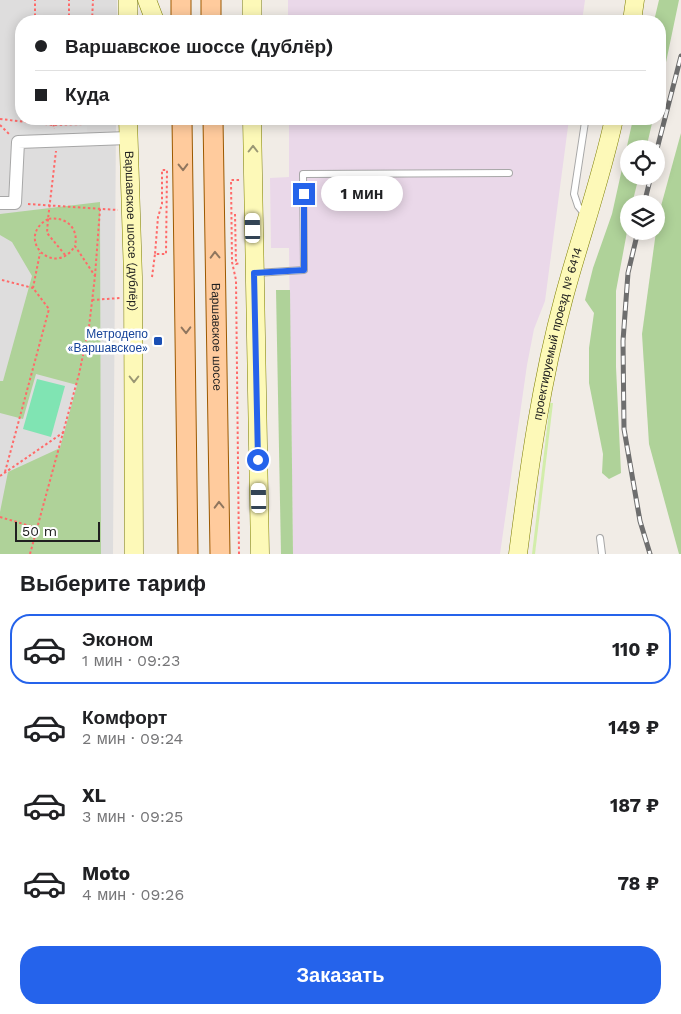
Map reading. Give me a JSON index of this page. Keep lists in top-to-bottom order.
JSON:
{
  "streets": {
    "main road": ["Варшавское шоссе (дублёр)", "проектируемый проезд № 6414", "Варшавское шоссе"]
  },
  "places": {
    "transit": ["Метродепо «Варшавское»"]
  },
  "scale_bar": "50 m",
  "page": {
    "banner": ["Варшавское шоссе (дублёр)", "Куда"],
    "bubble": "1 мин",
    "scale": "50 m",
    "heading": "Выберите тариф",
    "list": [
      {
        "name": "Эконом",
        "note": "1 мин · 09:23",
        "value": "110 ₽"
      },
      {
        "name": "Комфорт",
        "note": "2 мин · 09:24",
        "value": "149 ₽"
      },
      {
        "name": "XL",
        "note": "3 мин · 09:25",
        "value": "187 ₽"
      },
      {
        "name": "Moto",
        "note": "4 мин · 09:26",
        "value": "78 ₽"
      }
    ],
    "buttons": "Заказать"
  }
}
